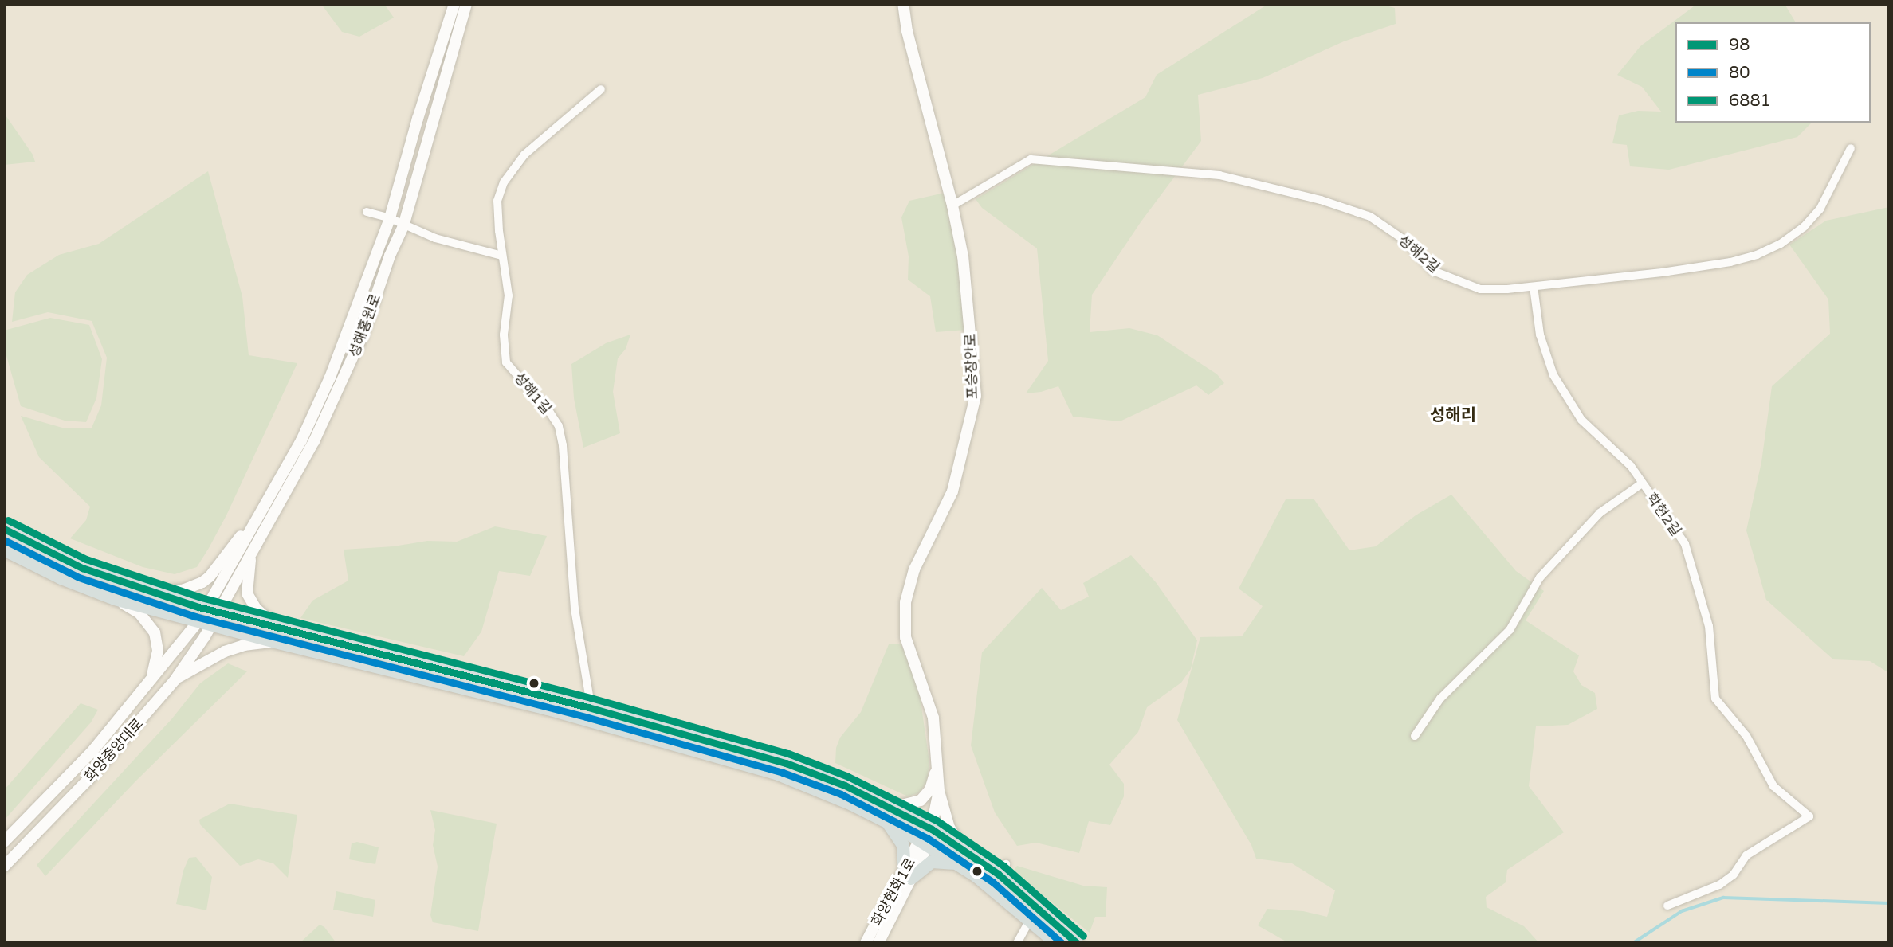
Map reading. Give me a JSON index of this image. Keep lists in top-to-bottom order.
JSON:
{
  "streets": {
    "main road": [
      "성해홍원로",
      "포승장안로",
      "화양중앙대로",
      "화양현화1로"
    ],
    "street": ["성해2길", "성해1길", "학현2길"]
  },
  "crossings": [
    ["성해2길", "포승장안로"],
    ["성해홍원로", "화양중앙대로"]
  ],
  "districts": ["성해리"],
  "lines": ["transit line 6881", "transit line 98", "transit line 80"],
  "legend": ["98", "80", "6881"]
}
